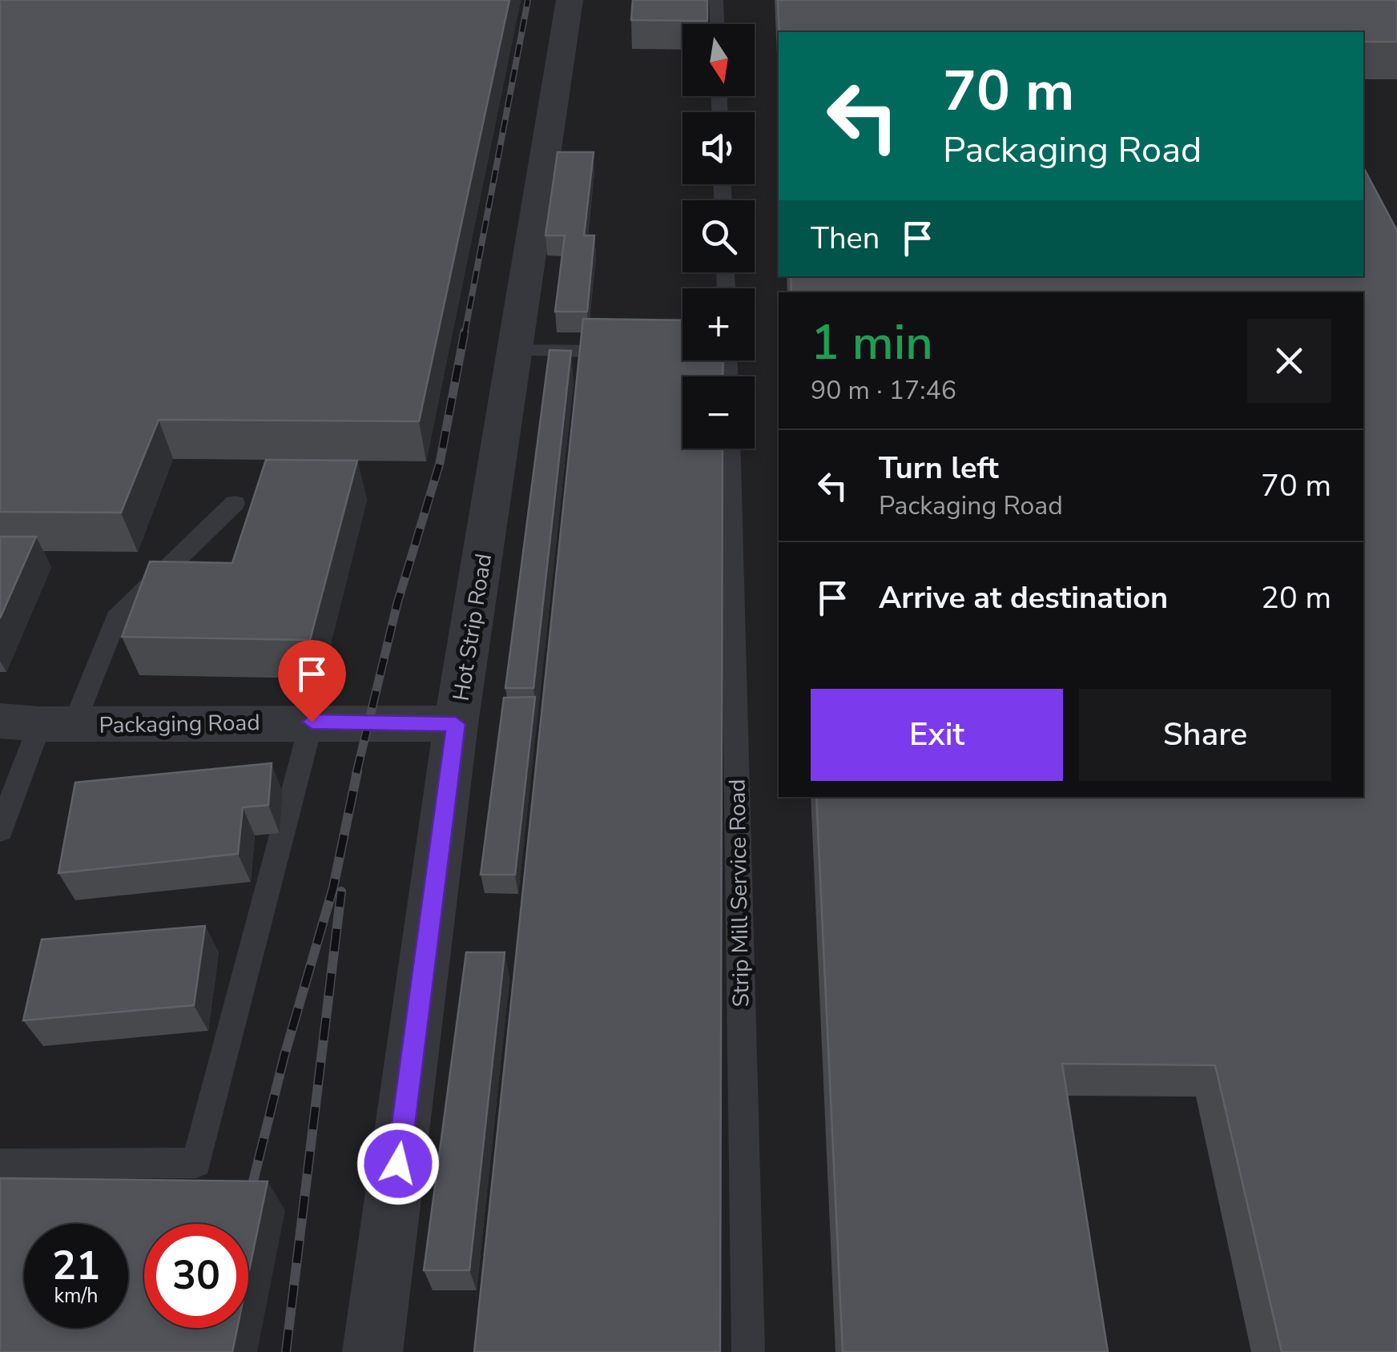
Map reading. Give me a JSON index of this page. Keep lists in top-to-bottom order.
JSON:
{
  "streets": {
    "street": ["Hot Strip Road", "Packaging Road"],
    "lane": ["Strip Mill Service Road"]
  },
  "crossings": [
    ["Hot Strip Road", "Packaging Road"]
  ],
  "north": "bottom",
  "page": {
    "map_buttons": ["+", "−"],
    "turn": ["70 m", "Packaging Road"],
    "then": "Then",
    "heading": ["1 min", "90 m · 17:46"],
    "list": [
      {
        "name": "Turn left",
        "note": "Packaging Road",
        "value": "70 m"
      },
      {
        "name": "Arrive at destination",
        "value": "20 m"
      }
    ],
    "buttons": ["Exit", "Share"],
    "speed": "21 km/h",
    "limit": "30"
  }
}
